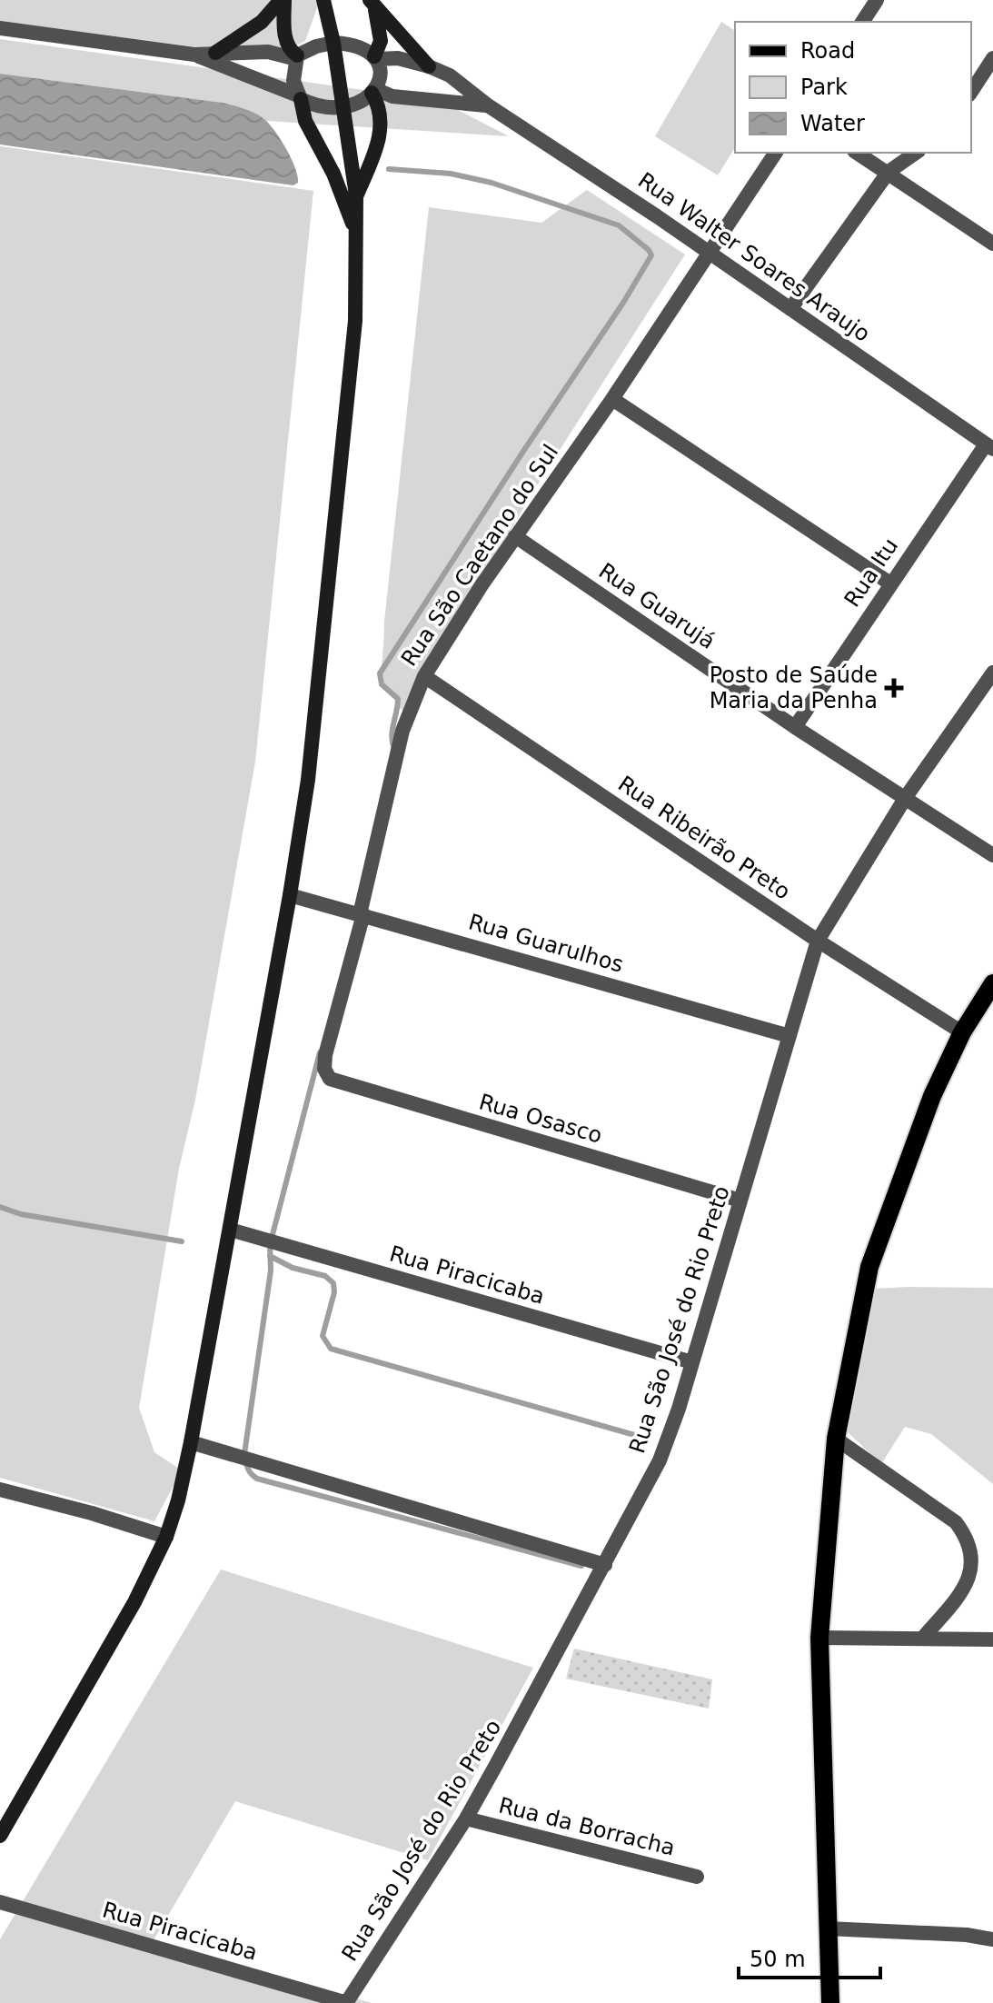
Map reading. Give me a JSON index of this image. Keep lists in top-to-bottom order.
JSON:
{
  "streets": {
    "street": [
      "Rua Walter Soares Araujo",
      "Rua São Caetano do Sul",
      "Rua Itu",
      "Rua Guarujá",
      "Rua Ribeirão Preto",
      "Rua Guarulhos",
      "Rua Osasco",
      "Rua Piracicaba",
      "Rua São José do Rio Preto",
      "Rua da Borracha"
    ]
  },
  "crossings": [
    ["Rua Walter Soares Araujo", "Rua São Caetano do Sul"],
    ["Rua Walter Soares Araujo", "Rua Itu"],
    ["Rua São Caetano do Sul", "Rua Guarujá"],
    ["Rua São Caetano do Sul", "Rua Ribeirão Preto"],
    ["Rua São Caetano do Sul", "Rua Guarulhos"],
    ["Rua São Caetano do Sul", "Rua Osasco"],
    ["Rua Itu", "Rua Guarujá"],
    ["Rua Guarujá", "Rua São José do Rio Preto"],
    ["Rua Ribeirão Preto", "Rua São José do Rio Preto"],
    ["Rua Guarulhos", "Rua São José do Rio Preto"],
    ["Rua Osasco", "Rua São José do Rio Preto"],
    ["Rua Piracicaba", "Rua São José do Rio Preto"],
    ["Rua São José do Rio Preto", "Rua da Borracha"]
  ],
  "places": {
    "health": ["Posto de Saúde Maria da Penha"]
  },
  "legend": ["Road", "Park", "Water"],
  "scale_bar": "50 m"
}
